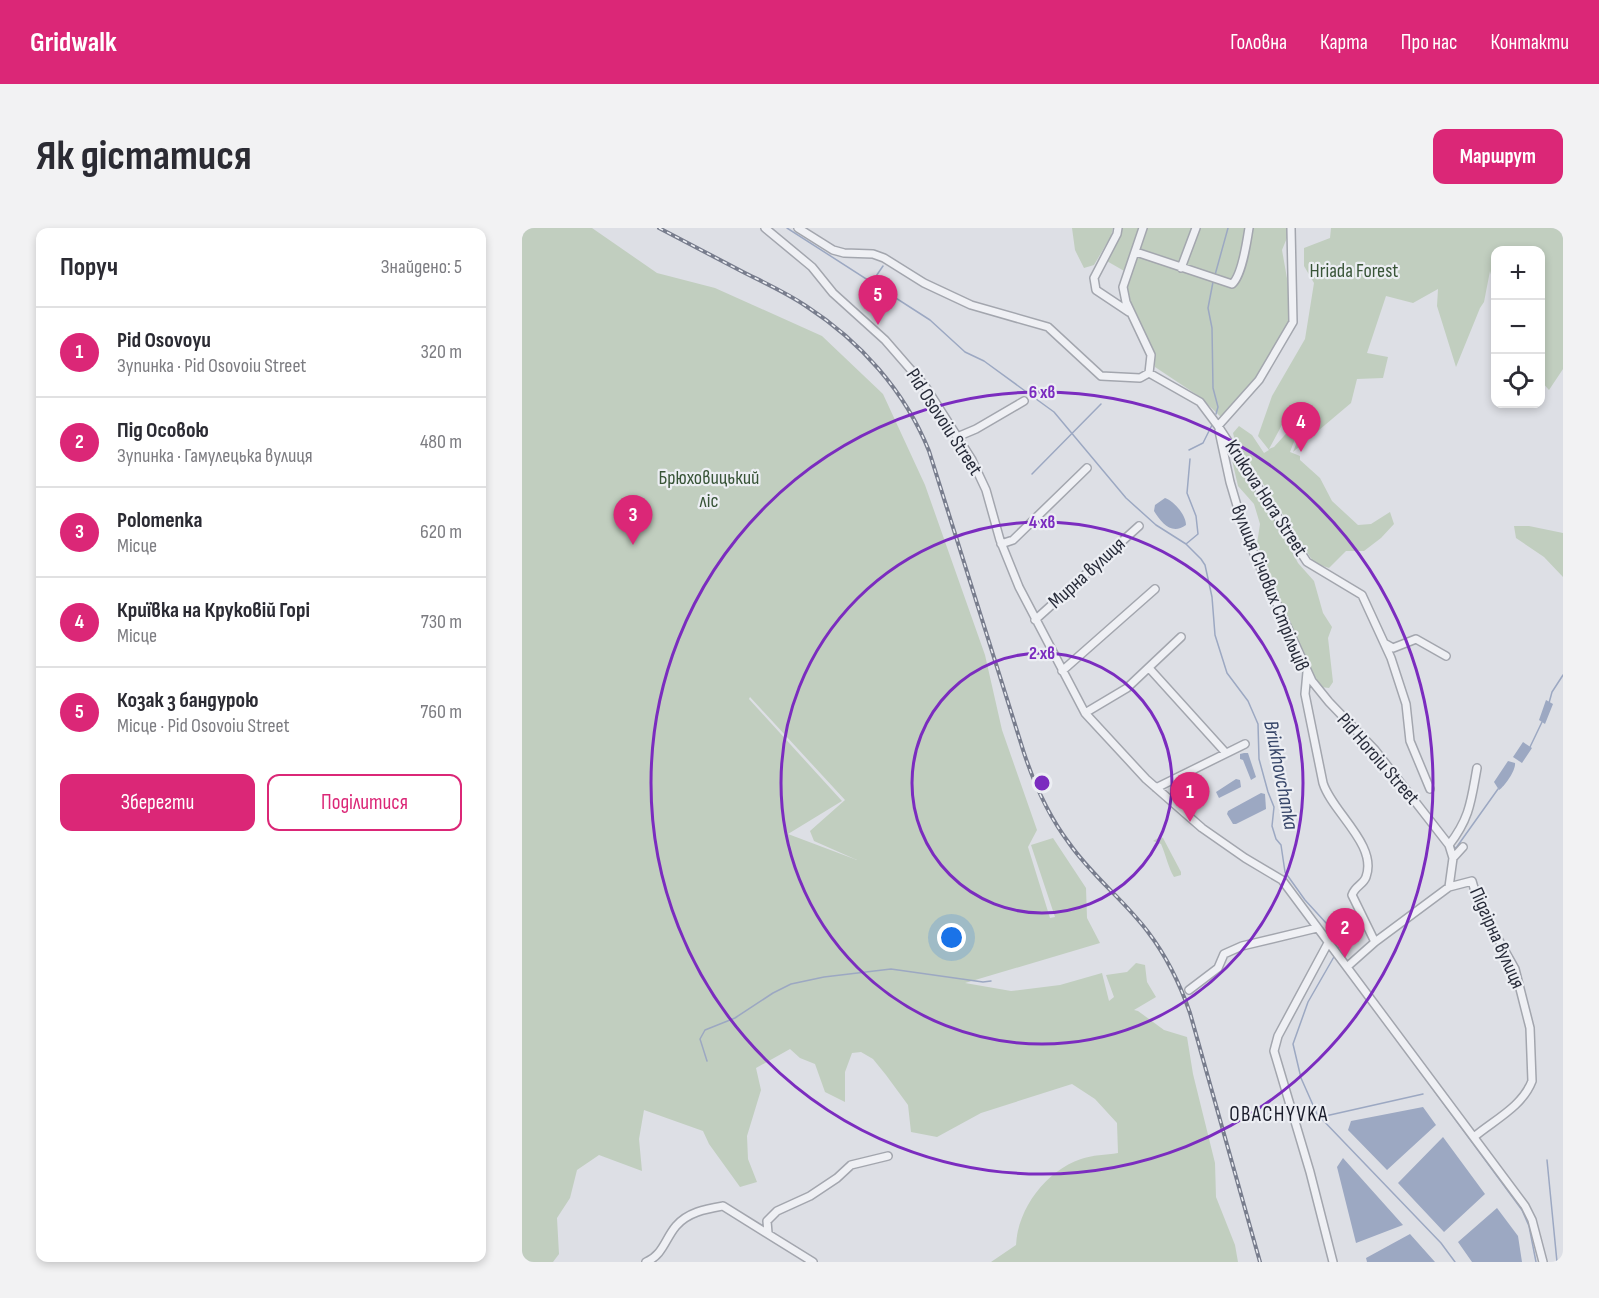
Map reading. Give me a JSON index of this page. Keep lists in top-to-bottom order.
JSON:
{
  "streets": {
    "street": [
      "Pid Osovoiu Street",
      "Krukova Hora Street",
      "Мирна вулиця",
      "вулиця Січових Стрільців",
      "Pid Horoiu Street",
      "Підгірна вулиця"
    ]
  },
  "crossings": [
    ["Pid Osovoiu Street", "Мирна вулиця"],
    ["Krukova Hora Street", "вулиця Січових Стрільців"],
    ["вулиця Січових Стрільців", "Pid Horoiu Street"]
  ],
  "districts": ["OBACHYVKA"],
  "water": ["Briukhovchanka"],
  "parks": ["Hriada Forest", "Брюховицький ліс"],
  "page": {
    "header": "Gridwalk",
    "nav": [
      "Головна",
      "Карта",
      "Про нас",
      "Контакти"
    ],
    "buttons": [
      "Маршрут",
      ["Зберегти", "Поділитися"]
    ],
    "title": "Як дістатися",
    "heading": ["Поруч", "Знайдено: 5"],
    "map_buttons": ["+", "−"],
    "pins": [
      "5",
      "4",
      "3",
      "1",
      "2"
    ],
    "list": [
      {
        "mark": "1",
        "name": "Pid Osovoyu",
        "note": "Зупинка · Pid Osovoiu Street",
        "value": "320 m"
      },
      {
        "mark": "2",
        "name": "Під Осовою",
        "note": "Зупинка · Гамулецька вулиця",
        "value": "480 m"
      },
      {
        "mark": "3",
        "name": "Polomenka",
        "note": "Місце",
        "value": "620 m"
      },
      {
        "mark": "4",
        "name": "Криївка на Круковій Горі",
        "note": "Місце",
        "value": "730 m"
      },
      {
        "mark": "5",
        "name": "Козак з бандурою",
        "note": "Місце · Pid Osovoiu Street",
        "value": "760 m"
      }
    ]
  },
  "rings": ["6 хв", "4 хв", "2 хв"]
}
